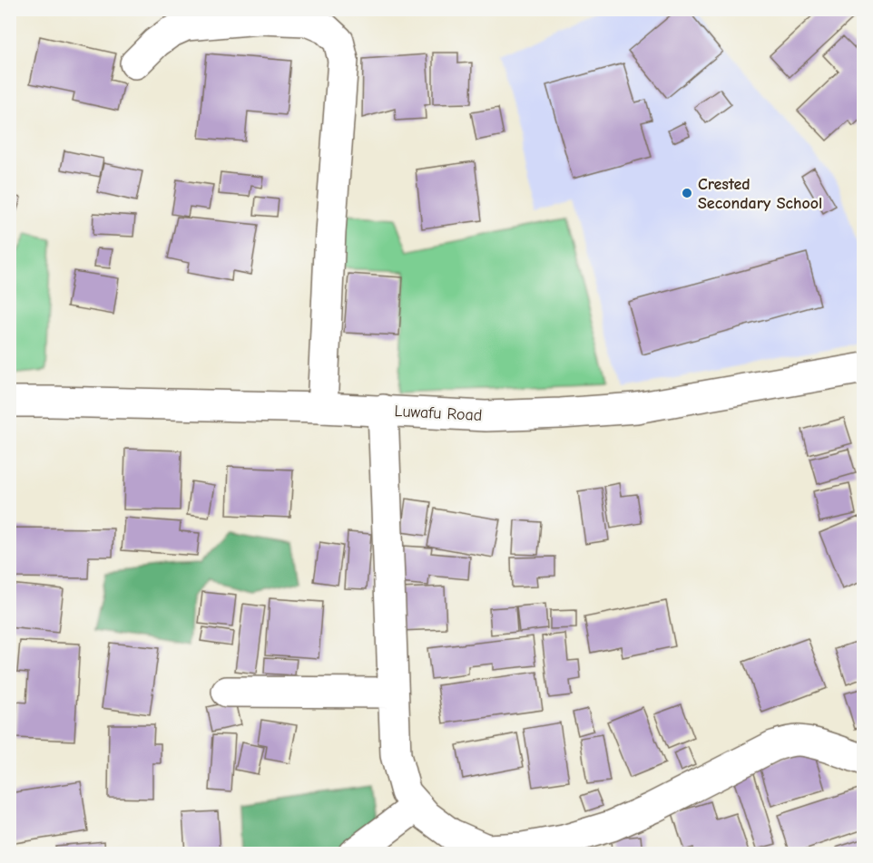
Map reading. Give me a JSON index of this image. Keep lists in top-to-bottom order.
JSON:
{
  "streets": {
    "street": ["Luwafu Road"]
  },
  "places": ["Crested Secondary School"]
}
